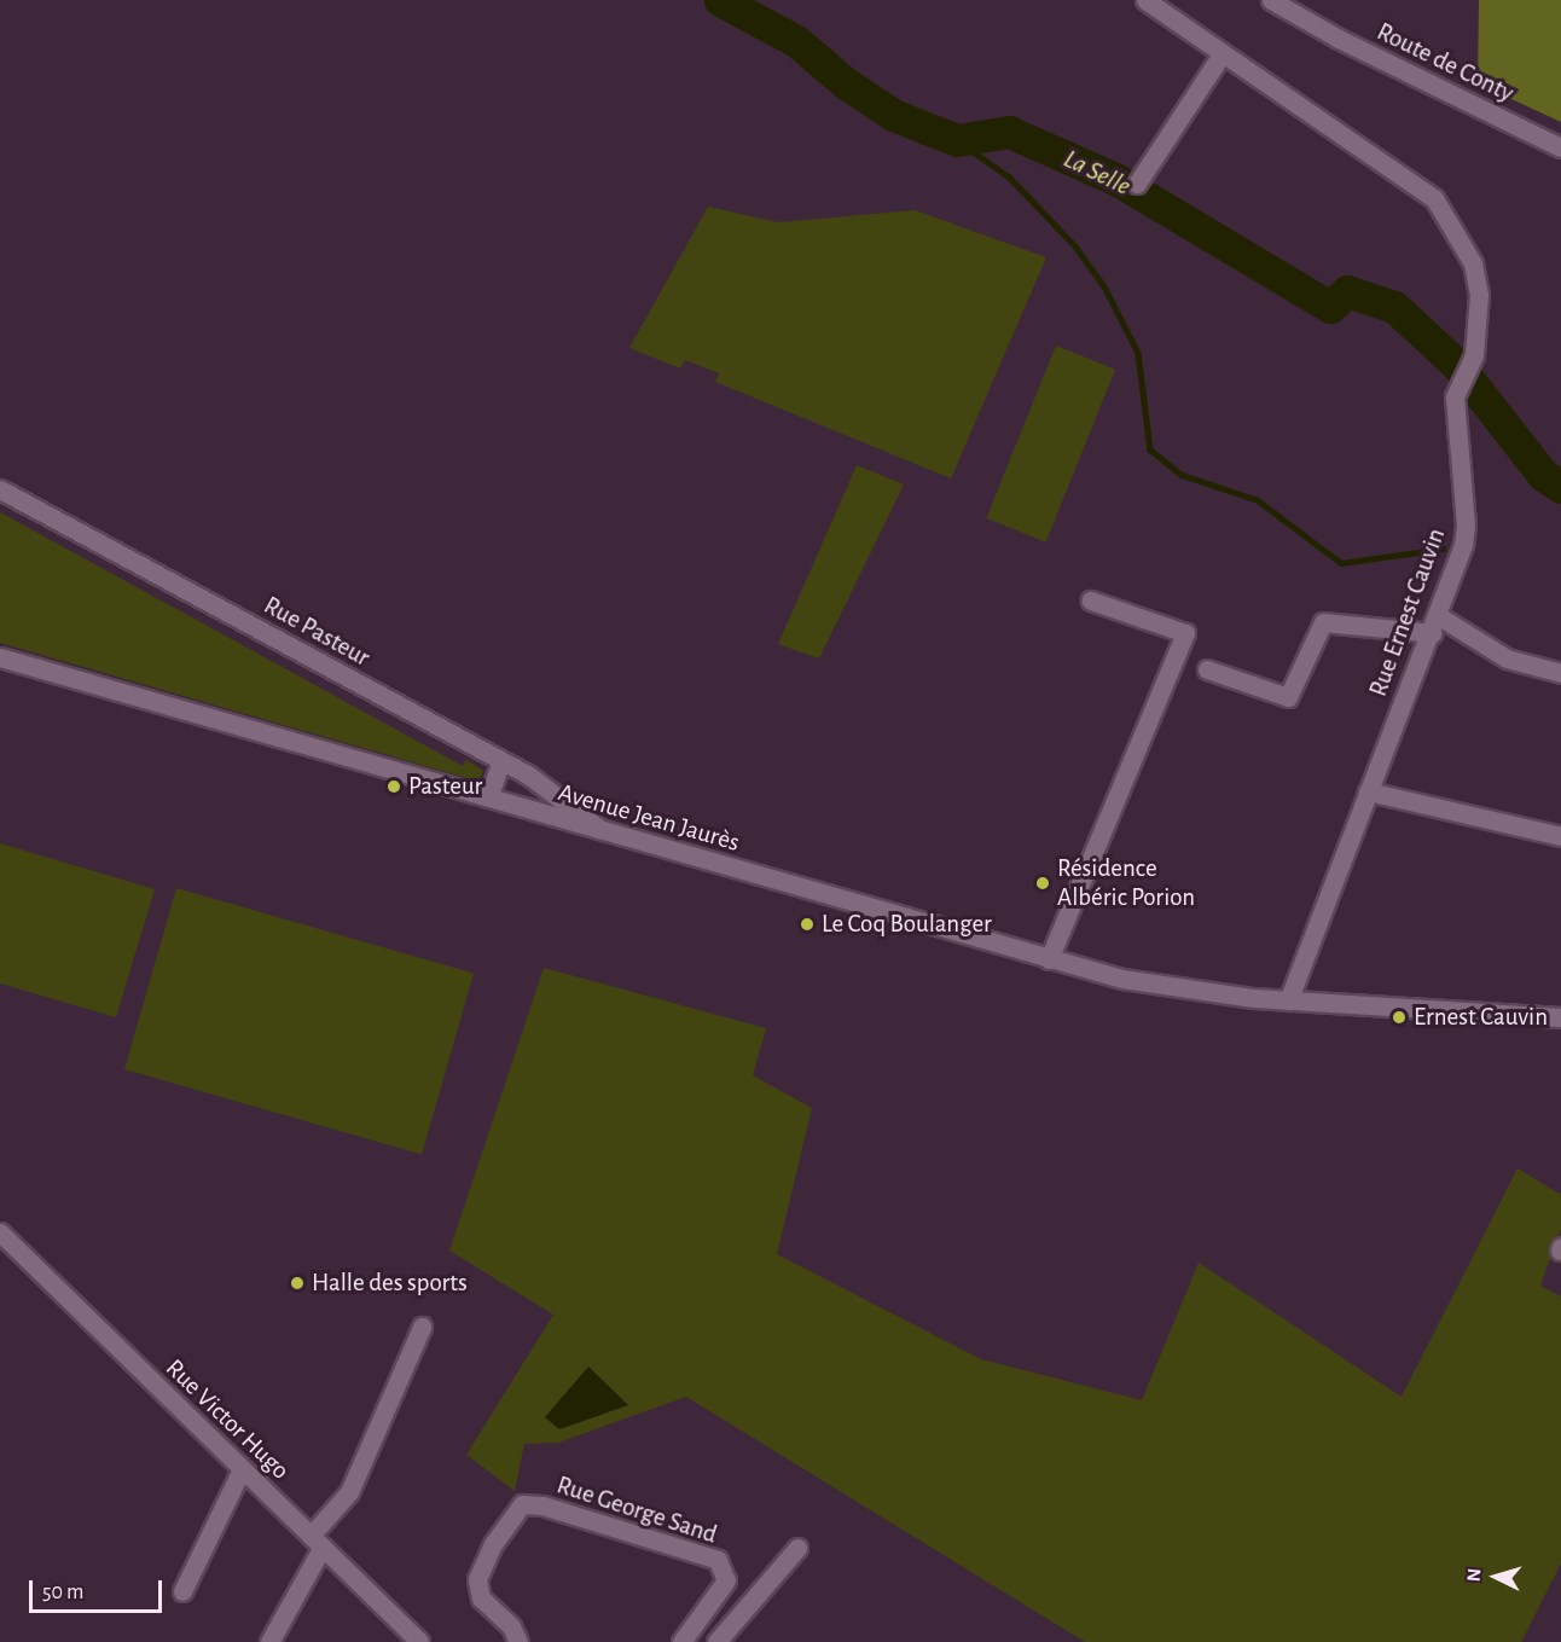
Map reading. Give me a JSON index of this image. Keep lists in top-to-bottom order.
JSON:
{
  "streets": {
    "street": [
      "Route de Conty",
      "Rue Ernest Cauvin",
      "Rue Pasteur",
      "Avenue Jean Jaurès",
      "Rue Victor Hugo",
      "Rue George Sand"
    ]
  },
  "crossings": [
    ["Rue Ernest Cauvin", "Avenue Jean Jaurès"],
    ["Rue Pasteur", "Avenue Jean Jaurès"]
  ],
  "water": ["La Selle"],
  "places": [
    "Pasteur",
    "Résidence Albéric Porion",
    "Le Coq Boulanger",
    "Ernest Cauvin",
    "Halle des sports"
  ],
  "scale_bar": "50 m",
  "north": "left"
}
